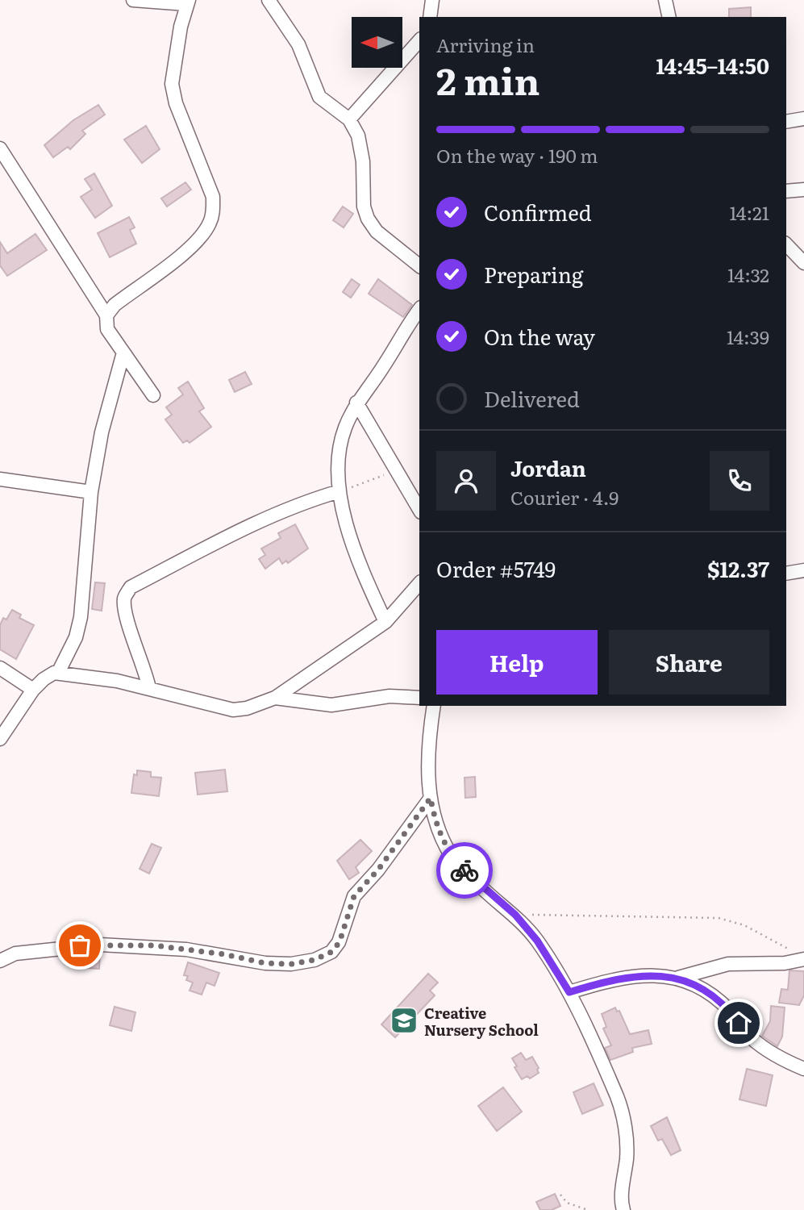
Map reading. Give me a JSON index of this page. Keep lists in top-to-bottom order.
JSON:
{
  "places": {
    "school or university": ["Creative Nursery School"]
  },
  "north": "left",
  "page": {
    "heading": ["2 min", "Arriving in", "14:45–14:50"],
    "panel": [
      "Jordan",
      "Courier · 4.9",
      "Order #5749",
      "$12.37"
    ],
    "bar": "On the way · 190 m",
    "list": [
      ["Confirmed", "14:21"],
      ["Preparing", "14:32"],
      ["On the way", "14:39"],
      "Delivered"
    ],
    "buttons": ["Help", "Share"]
  }
}
